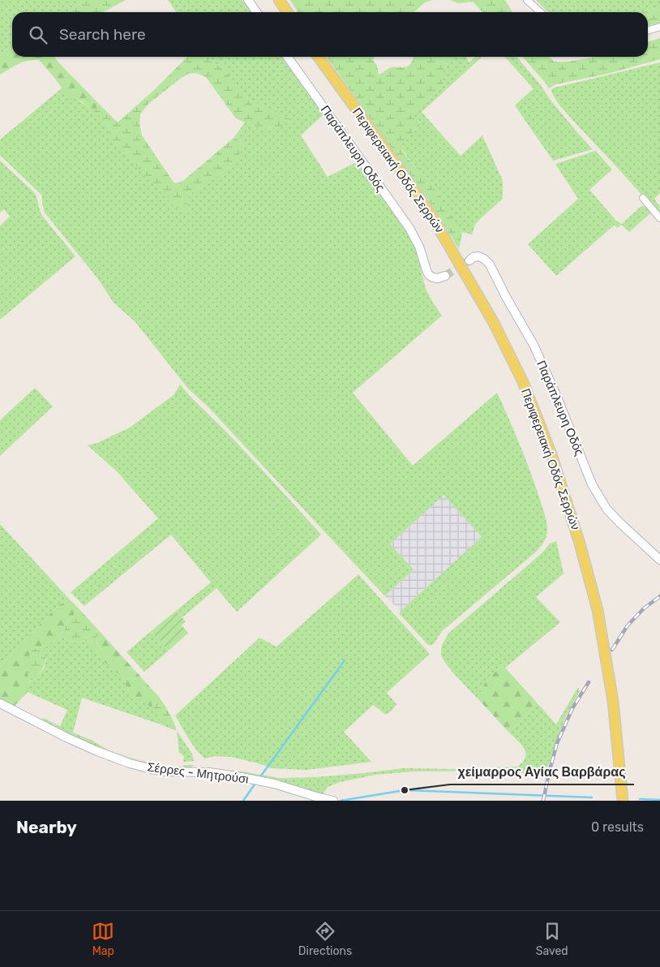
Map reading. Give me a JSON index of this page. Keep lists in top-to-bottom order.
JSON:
{
  "streets": {
    "main road": ["Περιφερειακή Οδός Σερρών"],
    "street": ["Παράπλευρη Οδός", "Σέρρες - Μητρούσι"]
  },
  "places": ["χείμαρρος Αγίας Βαρβάρας"],
  "page": {
    "search": "Search here",
    "heading": ["Nearby", "0 results"],
    "nav": ["Map", "Directions", "Saved"]
  }
}
